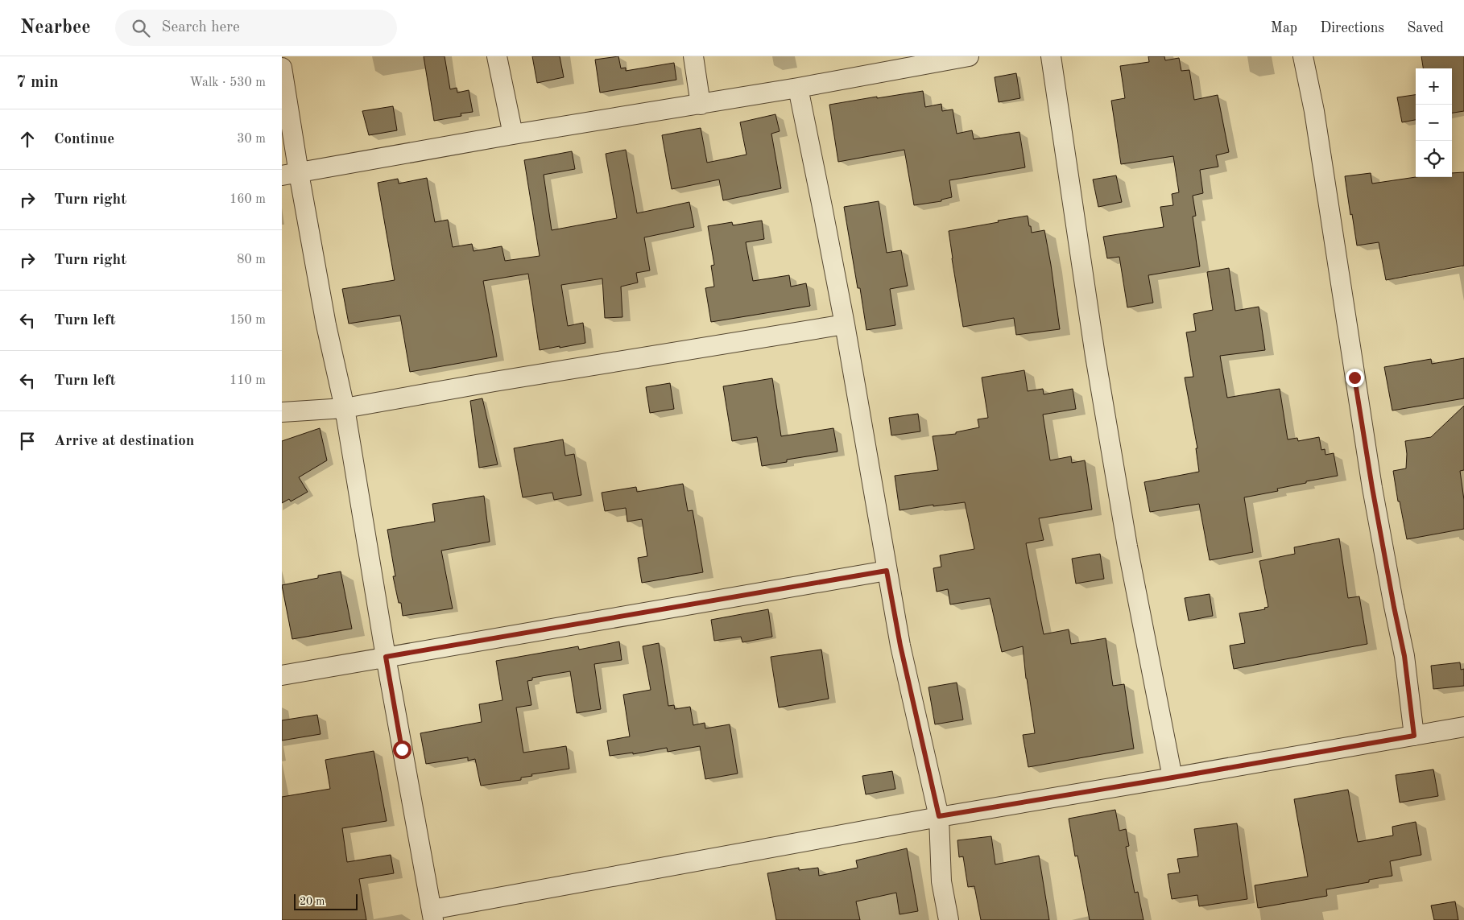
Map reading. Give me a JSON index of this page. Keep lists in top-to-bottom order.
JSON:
{
  "scale_bar": "20 m",
  "page": {
    "header": "Nearbee",
    "search": "Search here",
    "nav": ["Map", "Directions", "Saved"],
    "heading": ["7 min", "Walk · 530 m"],
    "map_buttons": ["+", "−"],
    "list": [
      ["Continue", "30 m"],
      ["Turn right", "160 m"],
      ["Turn right", "80 m"],
      ["Turn left", "150 m"],
      ["Turn left", "110 m"],
      "Arrive at destination"
    ],
    "scale": "20 m"
  }
}
